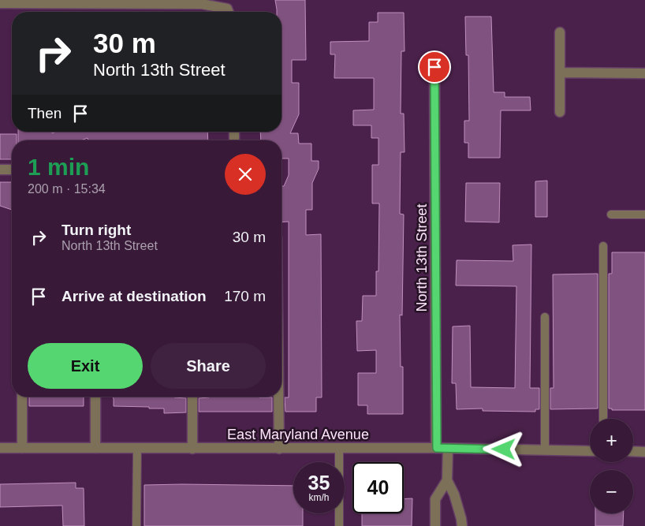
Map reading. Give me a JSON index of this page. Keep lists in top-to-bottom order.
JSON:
{
  "streets": {
    "street": ["North 13th Street", "East Maryland Avenue"]
  },
  "crossings": [
    ["North 13th Street", "East Maryland Avenue"]
  ],
  "page": {
    "turn": ["30 m", "North 13th Street"],
    "then": "Then",
    "heading": ["1 min", "200 m · 15:34"],
    "list": [
      {
        "name": "Turn right",
        "note": "North 13th Street",
        "value": "30 m"
      },
      {
        "name": "Arrive at destination",
        "value": "170 m"
      }
    ],
    "buttons": ["Exit", "Share"],
    "map_buttons": ["+", "−"],
    "speed": "35 km/h",
    "limit": "40"
  }
}
